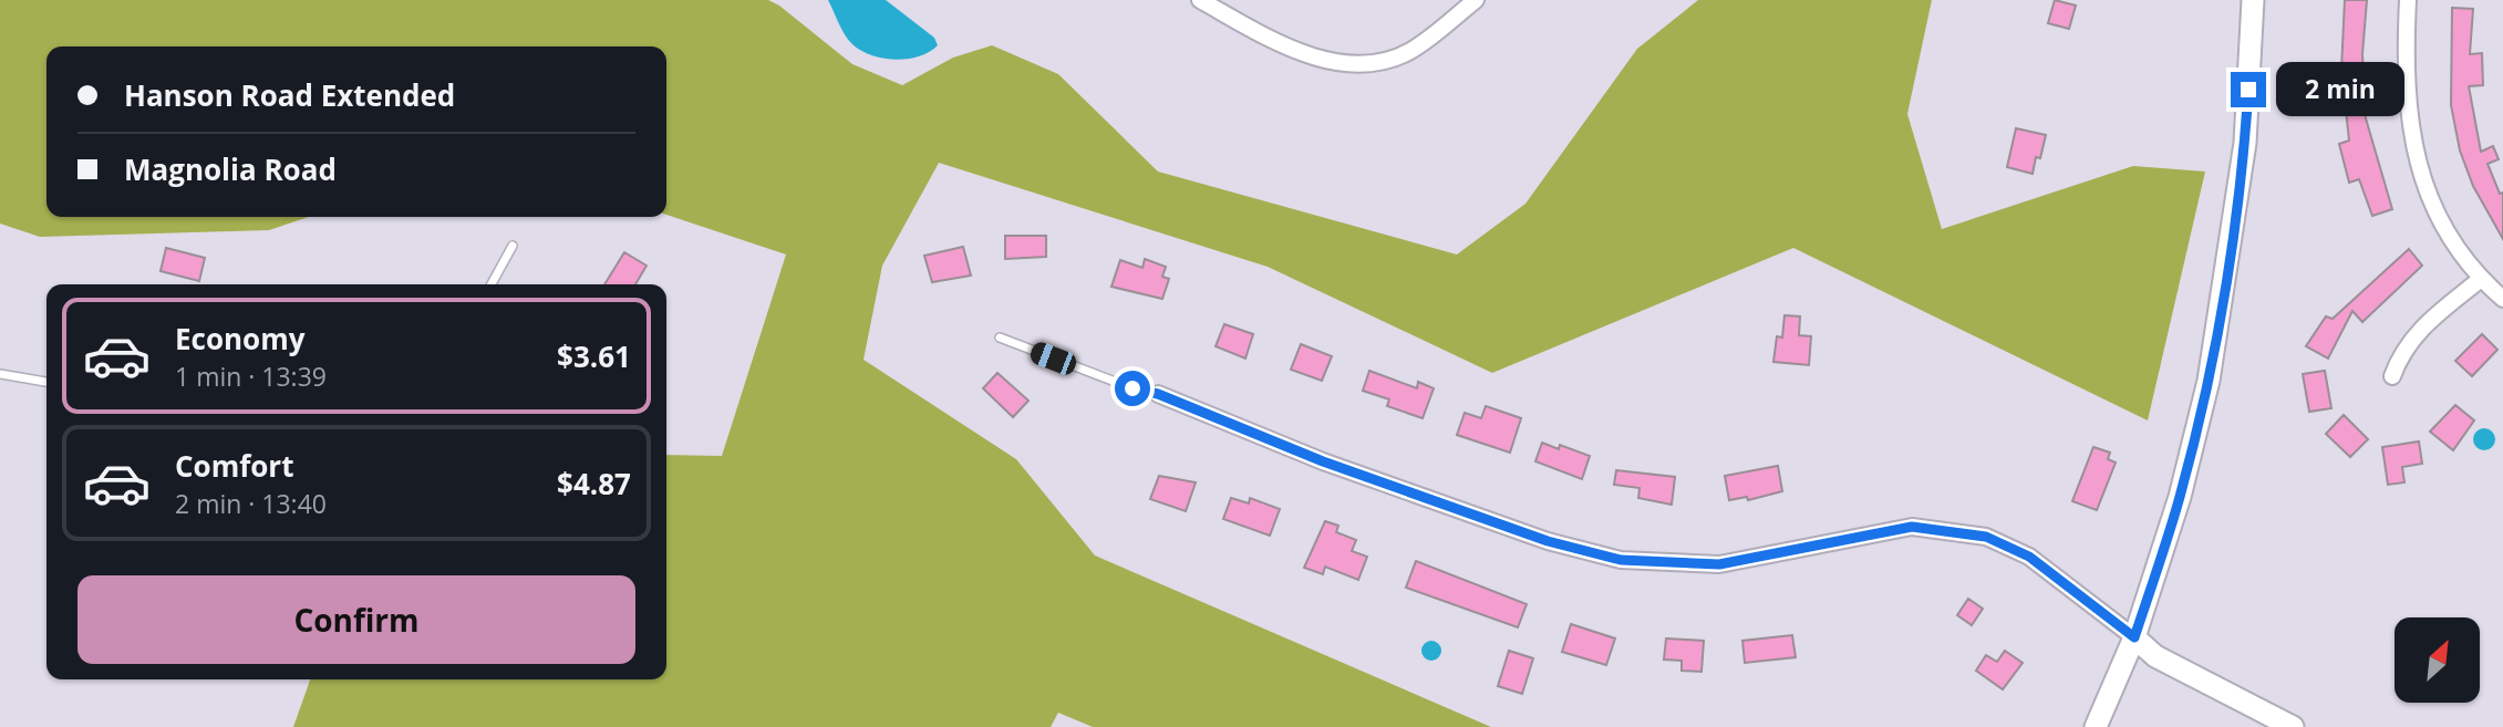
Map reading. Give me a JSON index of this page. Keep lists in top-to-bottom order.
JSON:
{
  "north": "top right",
  "page": {
    "banner": ["Hanson Road Extended", "Magnolia Road"],
    "bubble": "2 min",
    "list": [
      {
        "name": "Economy",
        "note": "1 min · 13:39",
        "value": "$3.61"
      },
      {
        "name": "Comfort",
        "note": "2 min · 13:40",
        "value": "$4.87"
      }
    ],
    "buttons": "Confirm"
  }
}
